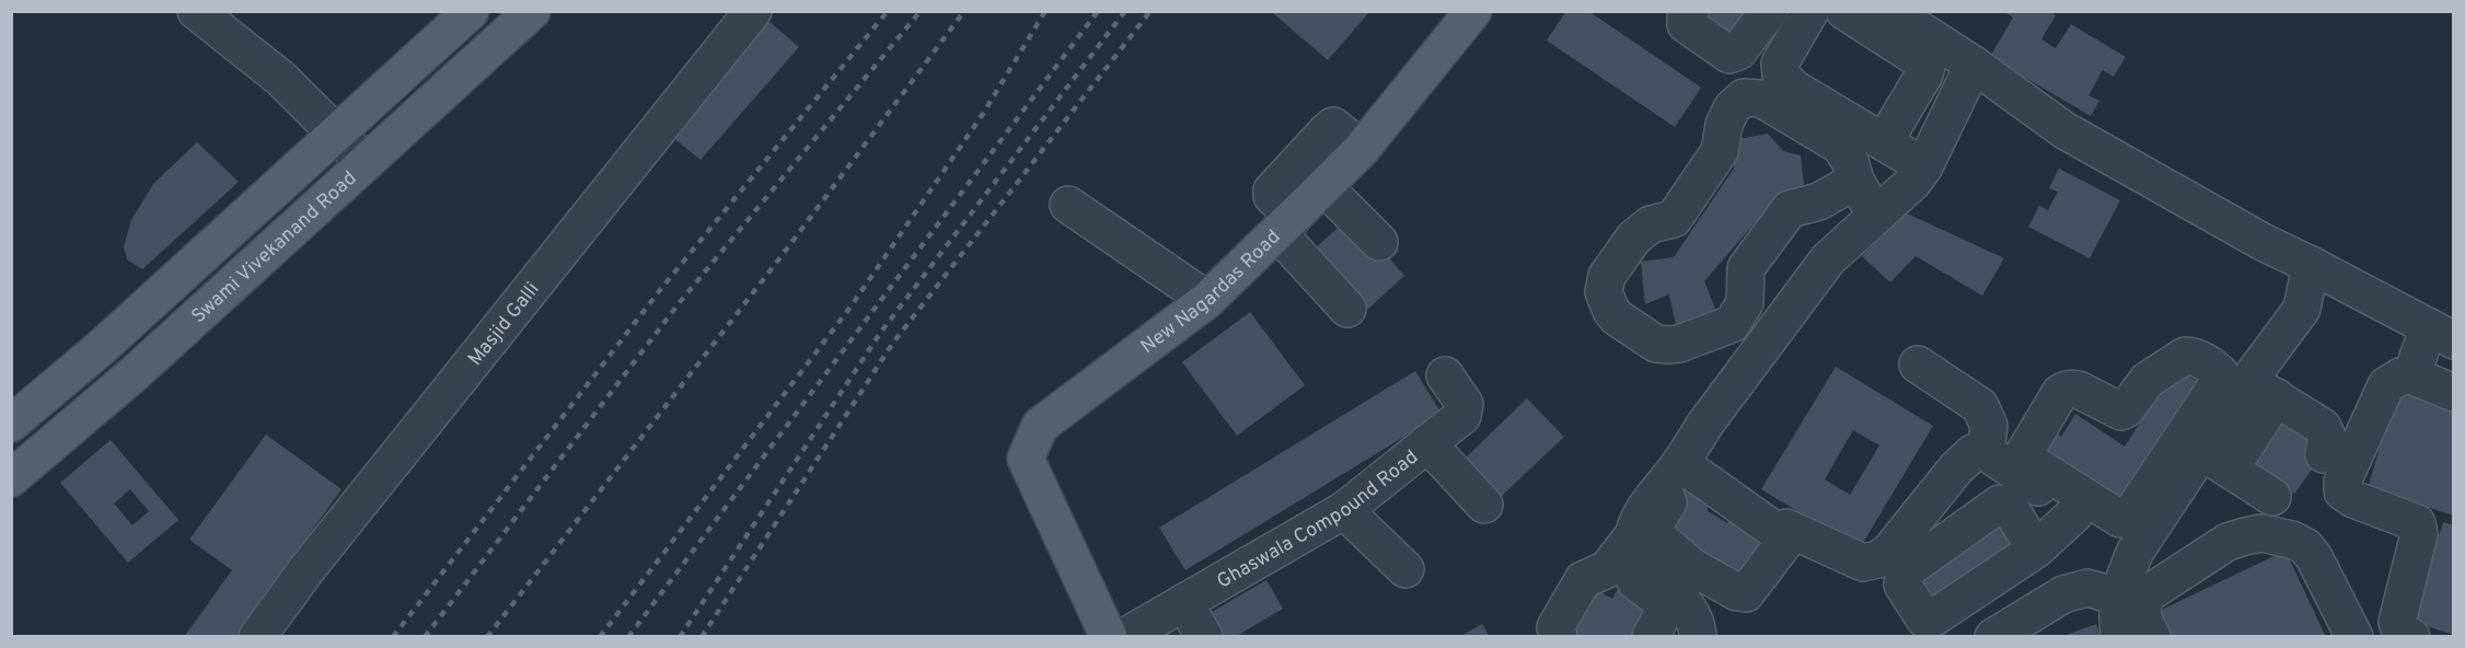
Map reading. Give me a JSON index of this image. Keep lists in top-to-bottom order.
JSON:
{
  "streets": {
    "main road": ["Swami Vivekanand Road", "New Nagardas Road"],
    "street": ["Masjid Galli", "Ghaswala Compound Road"]
  }
}
